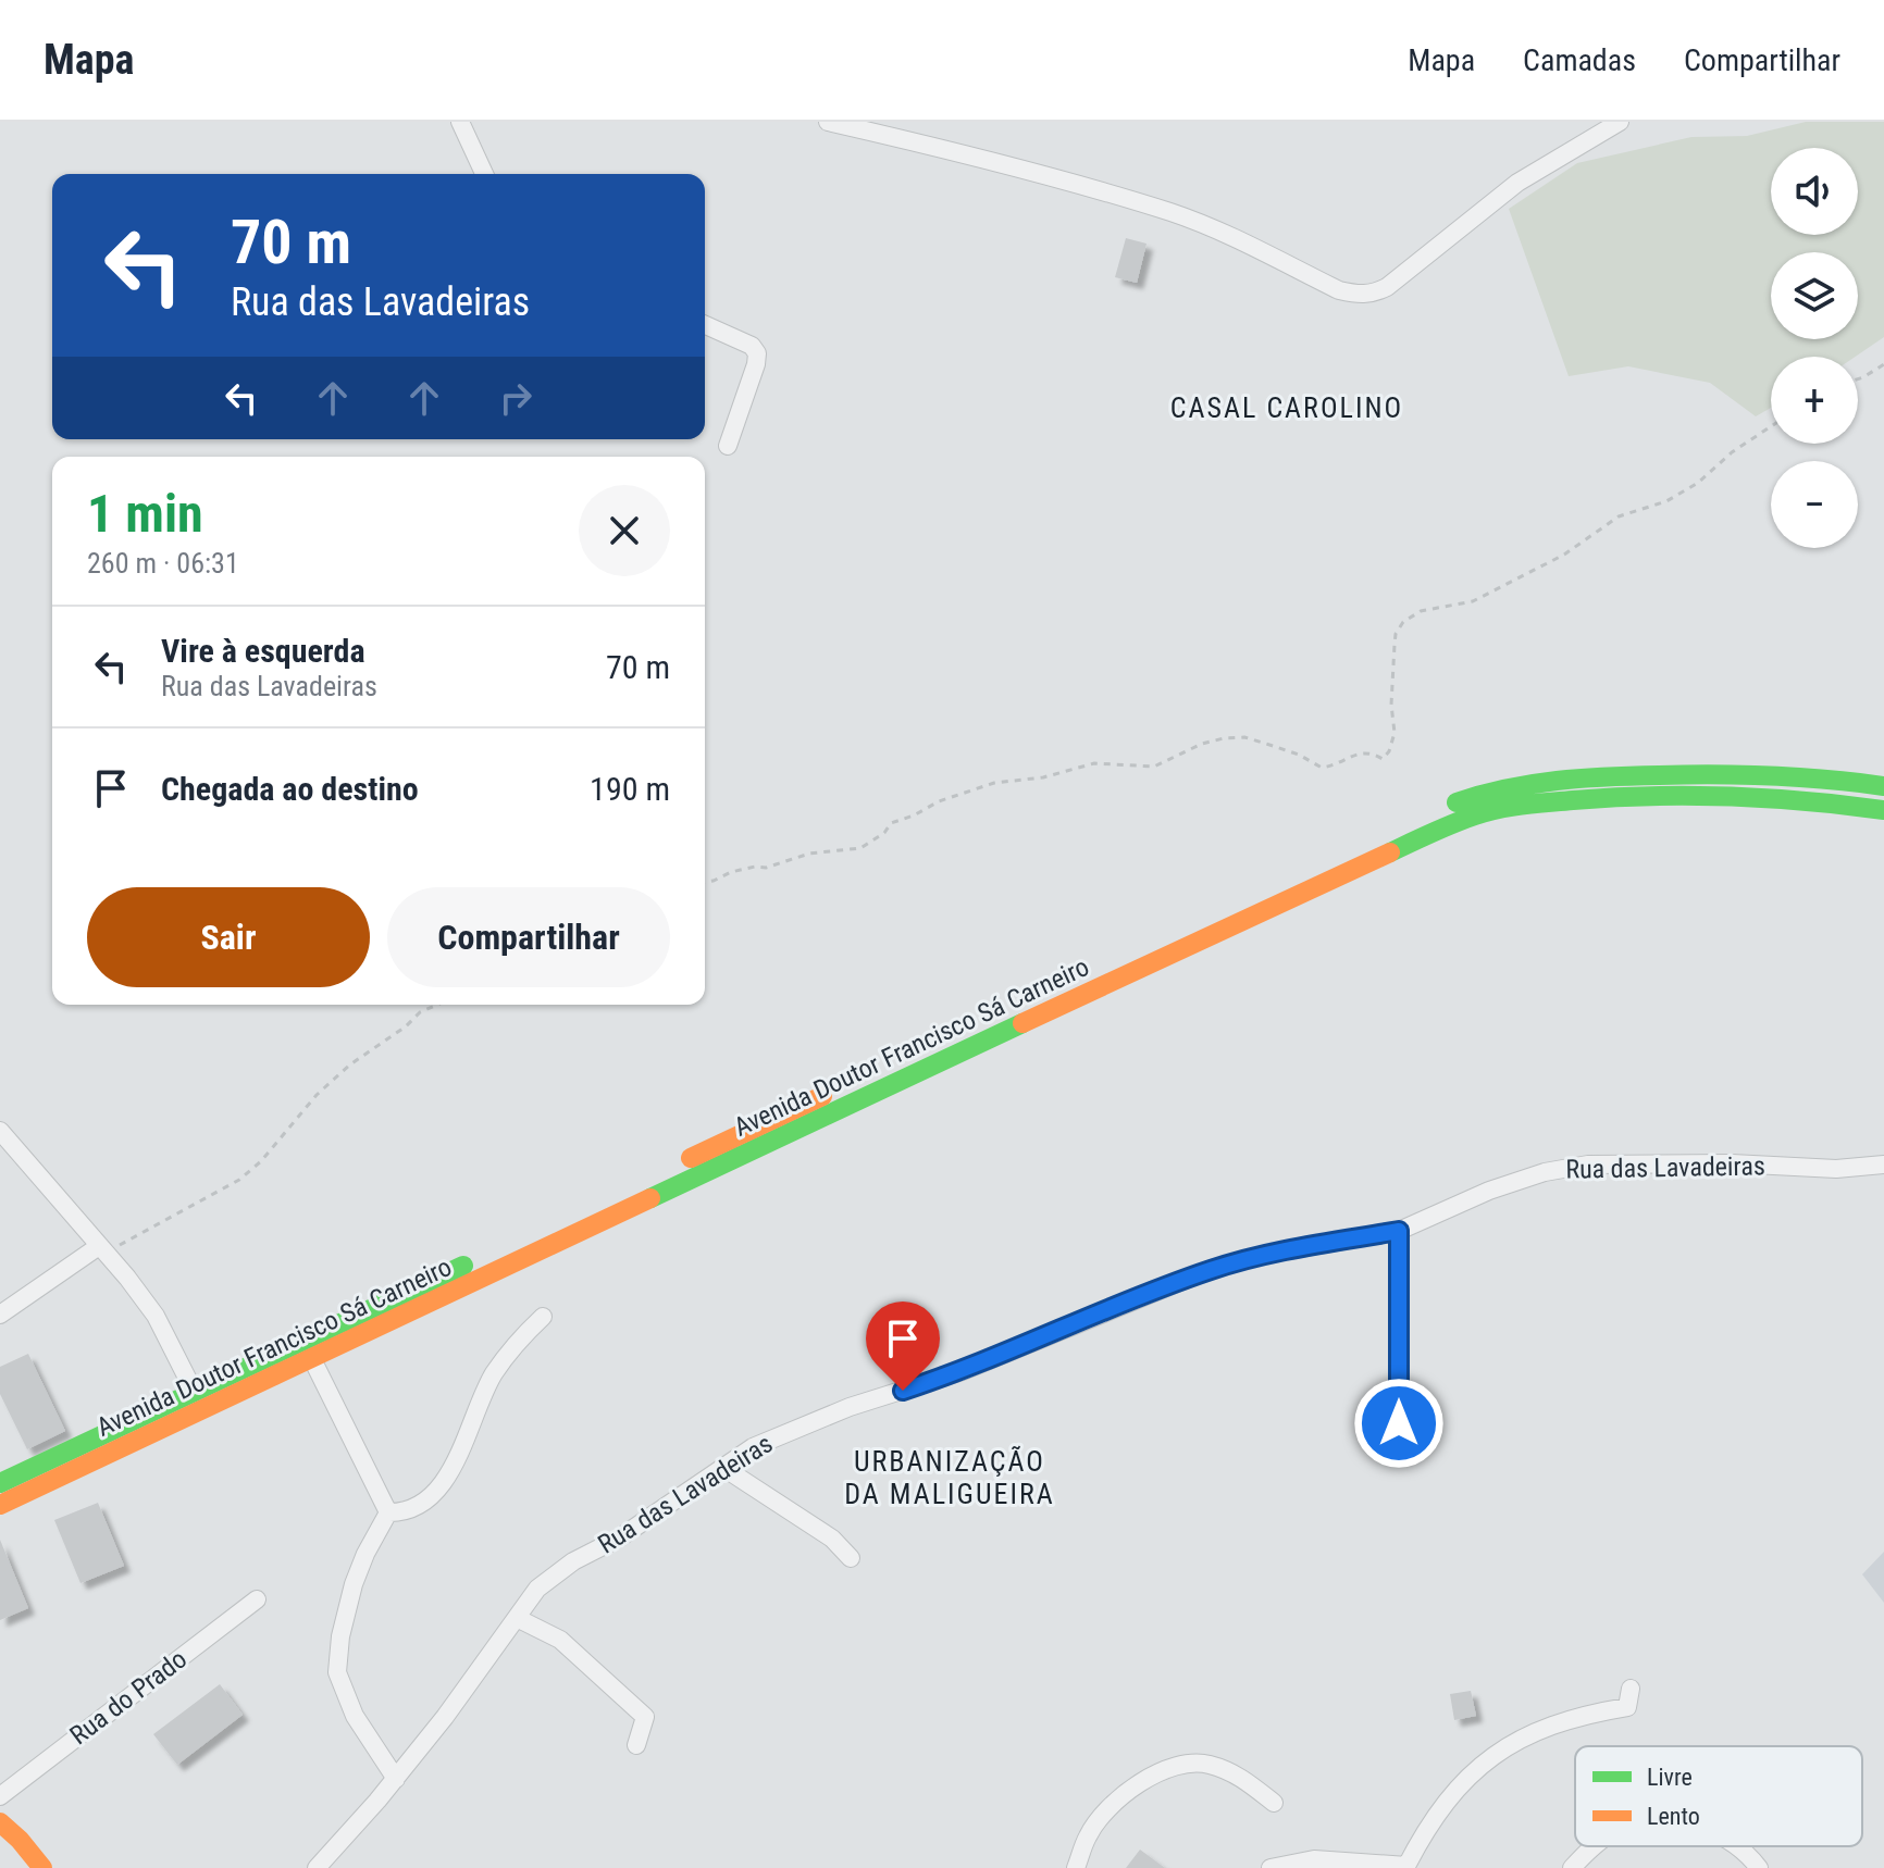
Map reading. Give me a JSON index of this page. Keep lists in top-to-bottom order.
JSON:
{
  "streets": {
    "main road": ["Avenida Doutor Francisco Sá Carneiro"],
    "street": ["Rua das Lavadeiras", "Rua do Prado"]
  },
  "districts": ["CASAL CAROLINO", "URBANIZAÇÃO DA MALIGUEIRA"],
  "legend": ["Livre", "Lento"],
  "page": {
    "header": "Mapa",
    "nav": ["Mapa", "Camadas", "Compartilhar"],
    "map_buttons": ["+", "−"],
    "turn": ["70 m", "Rua das Lavadeiras"],
    "heading": ["1 min", "260 m · 06:31"],
    "list": [
      {
        "name": "Vire à esquerda",
        "note": "Rua das Lavadeiras",
        "value": "70 m"
      },
      {
        "name": "Chegada ao destino",
        "value": "190 m"
      }
    ],
    "buttons": ["Sair", "Compartilhar"]
  }
}
